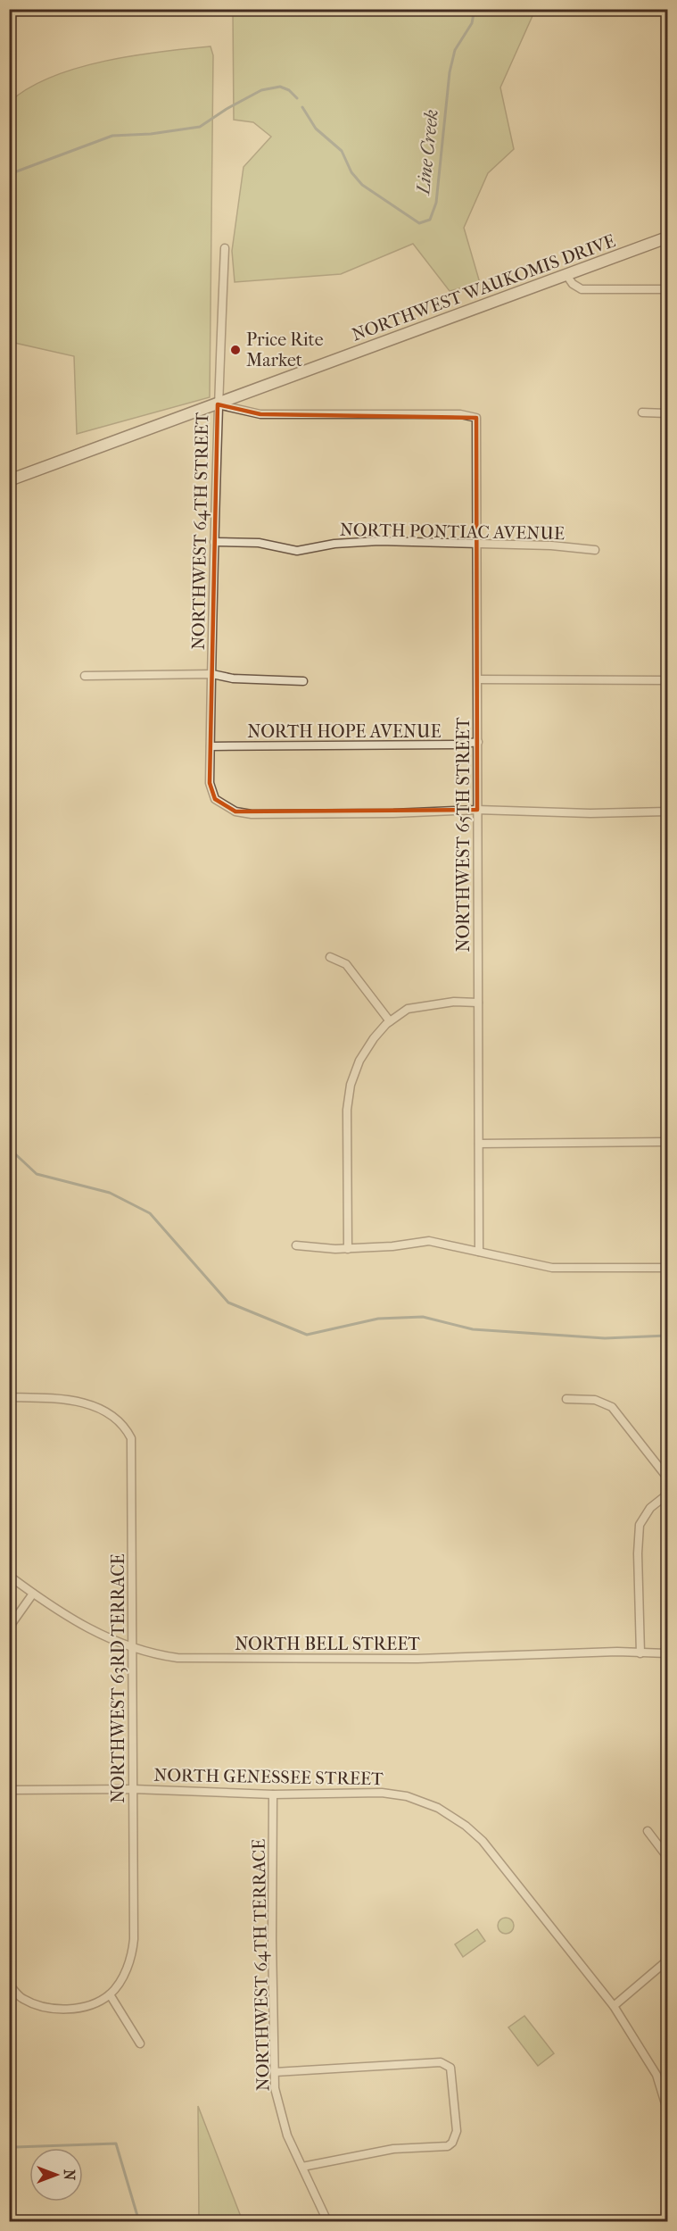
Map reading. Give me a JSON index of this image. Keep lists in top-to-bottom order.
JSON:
{
  "streets": {
    "main road": ["NORTHWEST WAUKOMIS DRIVE"],
    "street": [
      "NORTHWEST 64TH STREET",
      "NORTH PONTIAC AVENUE",
      "NORTH HOPE AVENUE",
      "NORTHWEST 65TH STREET",
      "NORTH BELL STREET",
      "NORTHWEST 63RD TERRACE",
      "NORTH GENESSEE STREET",
      "NORTHWEST 64TH TERRACE"
    ]
  },
  "crossings": [
    ["NORTHWEST WAUKOMIS DRIVE", "NORTHWEST 64TH STREET"],
    ["NORTHWEST WAUKOMIS DRIVE", "NORTHWEST 65TH STREET"],
    ["NORTHWEST 64TH STREET", "NORTH PONTIAC AVENUE"],
    ["NORTHWEST 64TH STREET", "NORTH HOPE AVENUE"],
    ["NORTHWEST 64TH STREET", "NORTHWEST 65TH STREET"],
    ["NORTH PONTIAC AVENUE", "NORTHWEST 65TH STREET"],
    ["NORTH HOPE AVENUE", "NORTHWEST 65TH STREET"],
    ["NORTH BELL STREET", "NORTHWEST 63RD TERRACE"],
    ["NORTHWEST 63RD TERRACE", "NORTH GENESSEE STREET"],
    ["NORTH GENESSEE STREET", "NORTHWEST 64TH TERRACE"]
  ],
  "water": ["Line Creek"],
  "places": ["Price Rite Market"],
  "north": "right"
}
